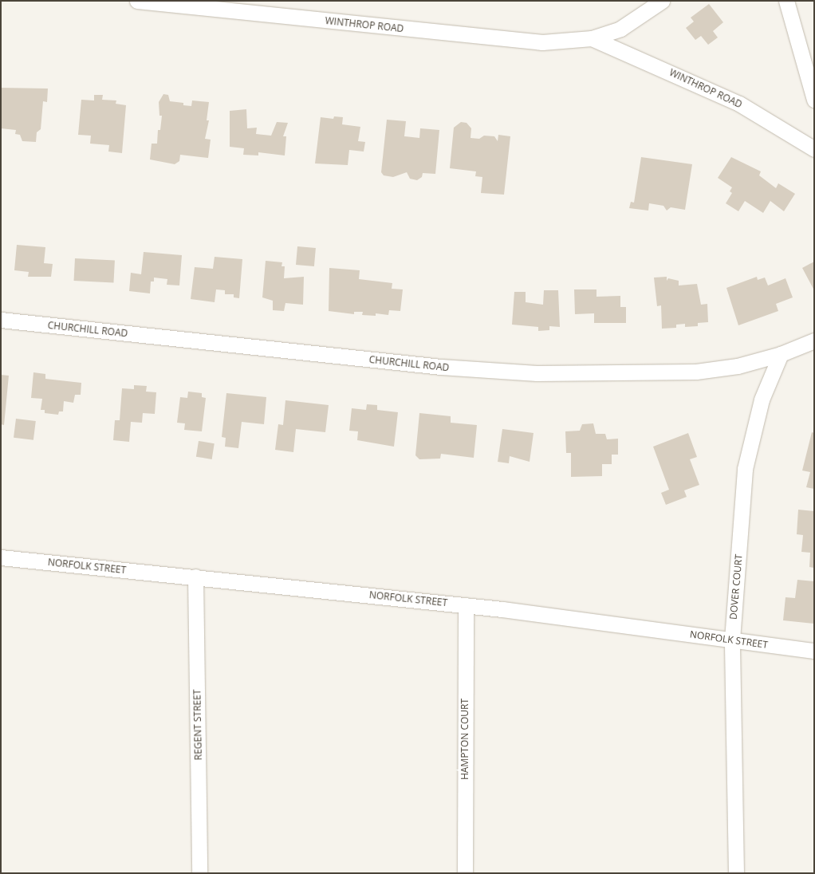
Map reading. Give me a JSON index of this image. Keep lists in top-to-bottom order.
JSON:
{
  "streets": {
    "street": [
      "WINTHROP ROAD",
      "CHURCHILL ROAD",
      "NORFOLK STREET",
      "DOVER COURT",
      "REGENT STREET",
      "HAMPTON COURT"
    ]
  },
  "crossings": [
    ["CHURCHILL ROAD", "DOVER COURT"],
    ["NORFOLK STREET", "DOVER COURT"],
    ["NORFOLK STREET", "REGENT STREET"],
    ["NORFOLK STREET", "HAMPTON COURT"]
  ]
}
